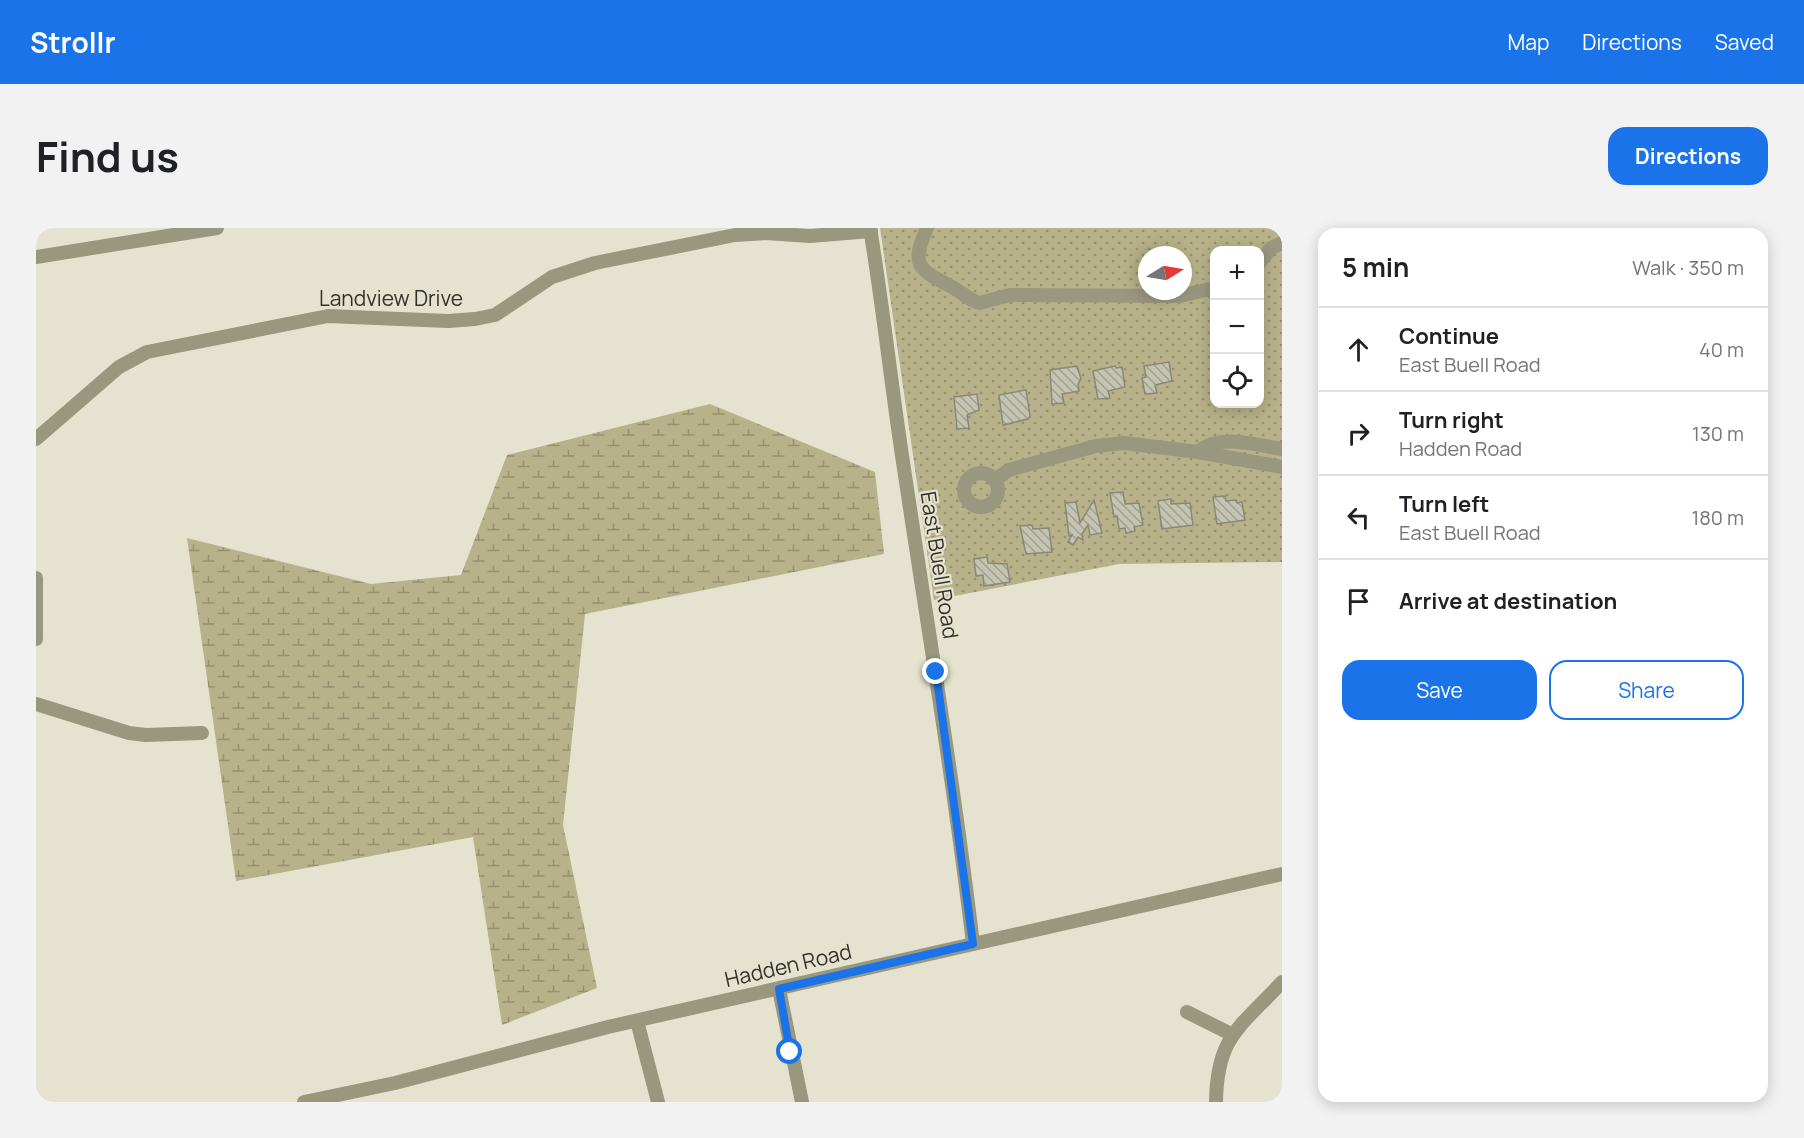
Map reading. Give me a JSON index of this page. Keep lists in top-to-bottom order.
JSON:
{
  "streets": {
    "street": ["Landview Drive", "East Buell Road", "Hadden Road"]
  },
  "crossings": [
    ["Landview Drive", "East Buell Road"],
    ["East Buell Road", "Hadden Road"]
  ],
  "north": "right",
  "page": {
    "header": "Strollr",
    "nav": ["Map", "Directions", "Saved"],
    "title": "Find us",
    "buttons": [
      "Directions",
      ["Save", "Share"]
    ],
    "heading": ["5 min", "Walk · 350 m"],
    "map_buttons": ["+", "−"],
    "list": [
      ["Continue", "East Buell Road", "40 m"],
      ["Turn right", "Hadden Road", "130 m"],
      ["Turn left", "East Buell Road", "180 m"],
      "Arrive at destination"
    ]
  }
}
